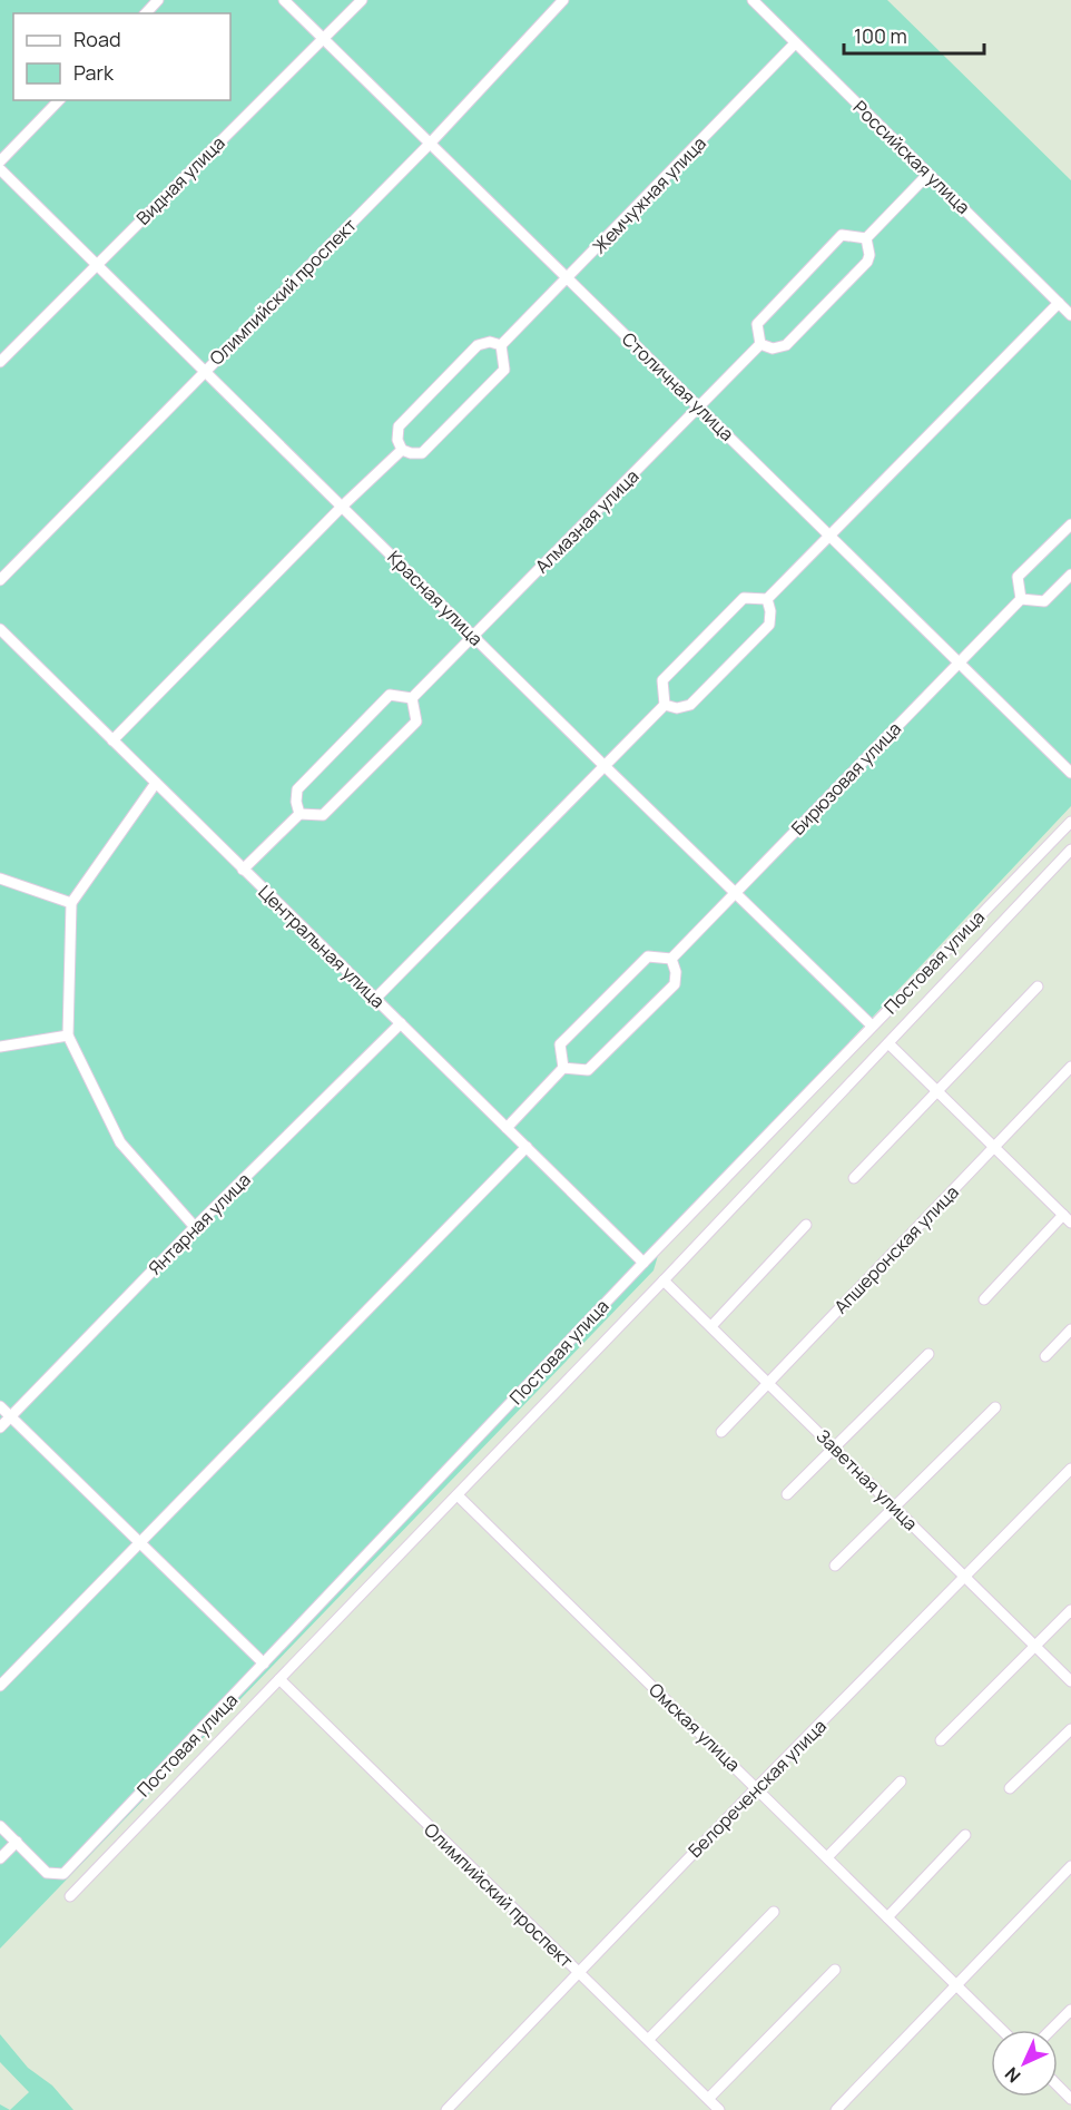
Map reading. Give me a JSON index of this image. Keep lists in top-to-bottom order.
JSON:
{
  "streets": {
    "street": [
      "Российская улица",
      "Видная улица",
      "Жемчужная улица",
      "Олимпийский проспект",
      "Столичная улица",
      "Алмазная улица",
      "Красная улица",
      "Бирюзовая улица",
      "Центральная улица",
      "Постовая улица",
      "Янтарная улица",
      "Апшеронская улица",
      "Заветная улица",
      "Омская улица",
      "Белореченская улица"
    ]
  },
  "crossings": [
    ["Российская улица", "Жемчужная улица"],
    ["Видная улица", "Столичная улица"],
    ["Видная улица", "Красная улица"],
    ["Жемчужная улица", "Столичная улица"],
    ["Олимпийский проспект", "Столичная улица"],
    ["Олимпийский проспект", "Красная улица"],
    ["Олимпийский проспект", "Постовая улица"],
    ["Олимпийский проспект", "Белореченская улица"],
    ["Столичная улица", "Алмазная улица"],
    ["Столичная улица", "Бирюзовая улица"],
    ["Алмазная улица", "Красная улица"],
    ["Красная улица", "Бирюзовая улица"],
    ["Красная улица", "Постовая улица"],
    ["Центральная улица", "Постовая улица"],
    ["Центральная улица", "Янтарная улица"],
    ["Постовая улица", "Заветная улица"],
    ["Постовая улица", "Омская улица"],
    ["Апшеронская улица", "Заветная улица"],
    ["Заветная улица", "Белореченская улица"],
    ["Омская улица", "Белореченская улица"]
  ],
  "legend": ["Road", "Park"],
  "scale_bar": "100 m",
  "north": "bottom left"
}
